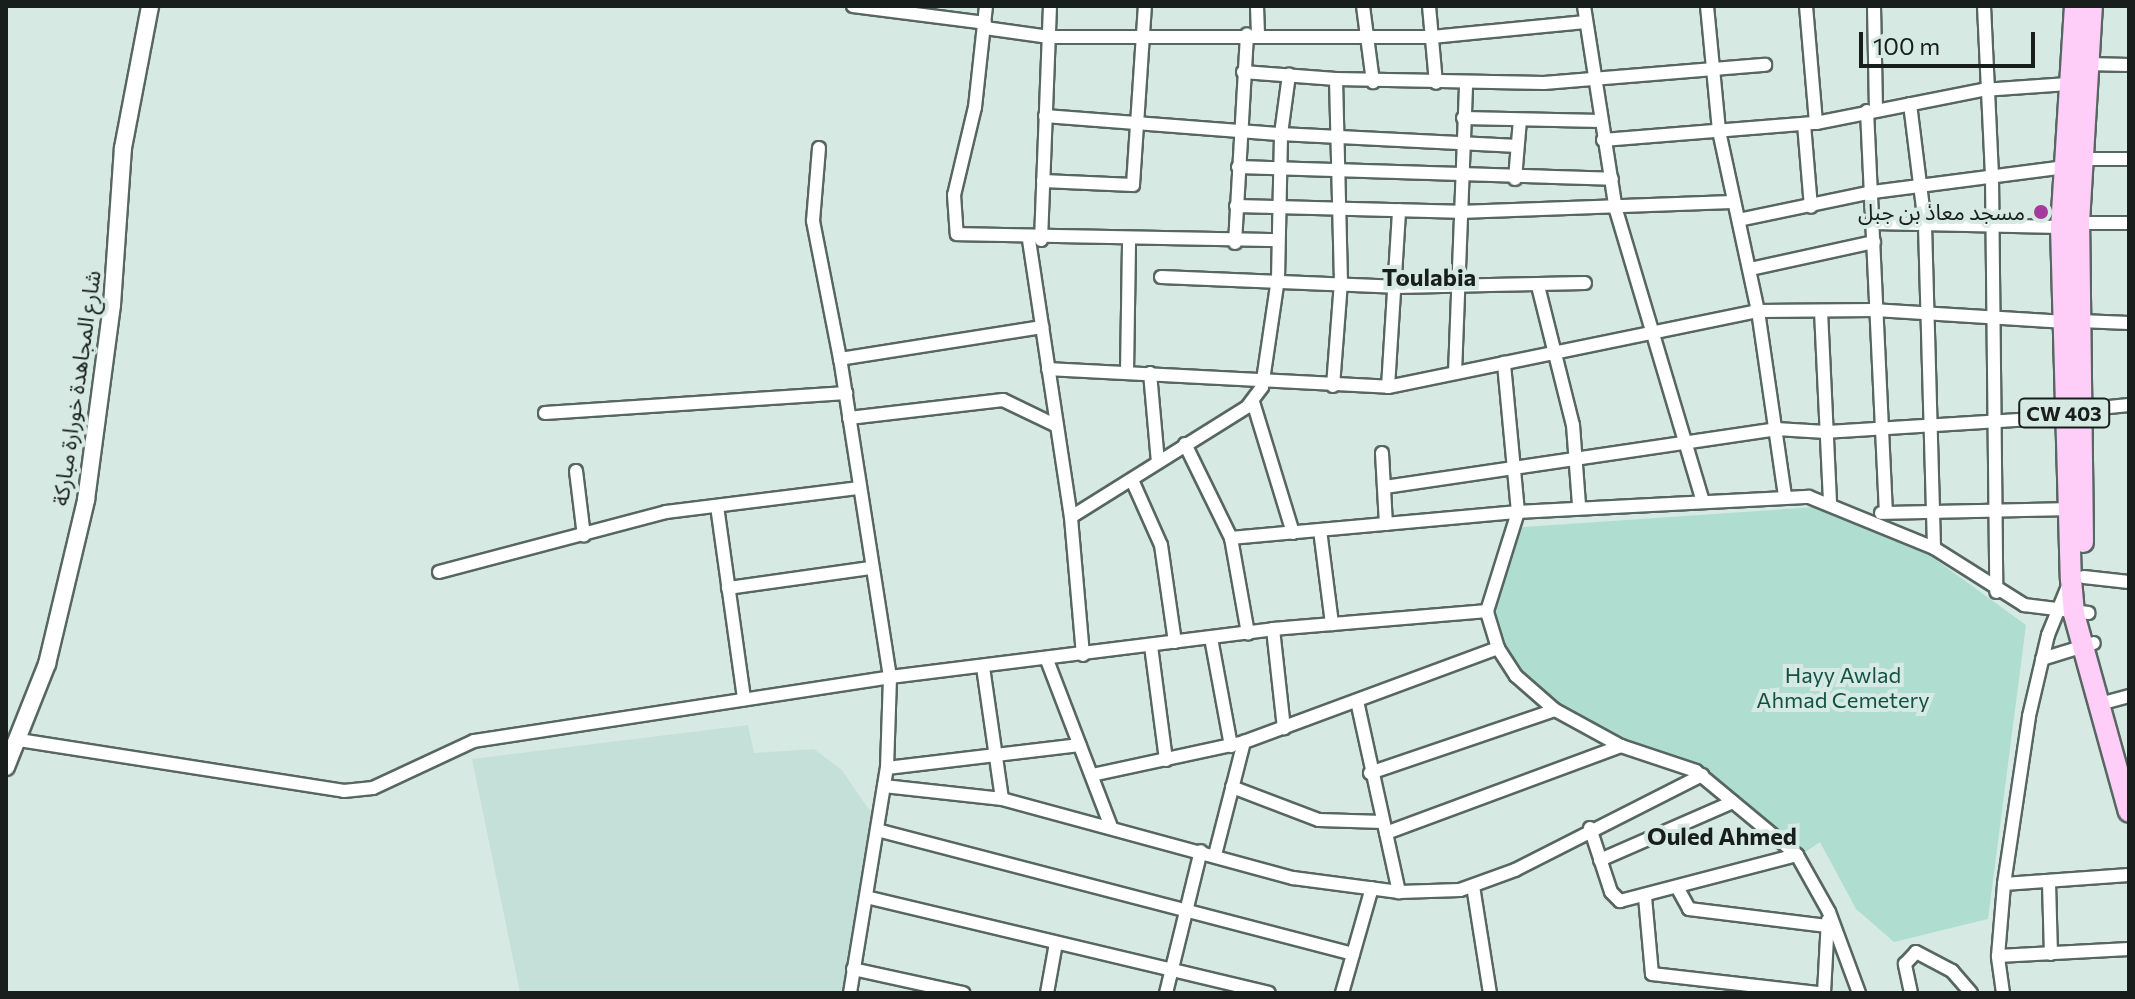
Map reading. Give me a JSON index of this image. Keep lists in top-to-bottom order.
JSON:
{
  "streets": {
    "main road": ["CW 403"],
    "street": ["شارع المجاهدة خورارة مباركة"]
  },
  "districts": ["Toulabia", "Ouled Ahmed"],
  "parks": ["Hayy Awlad Ahmad Cemetery"],
  "places": ["مسجد معاذ بن جبل"],
  "scale_bar": "100 m"
}
